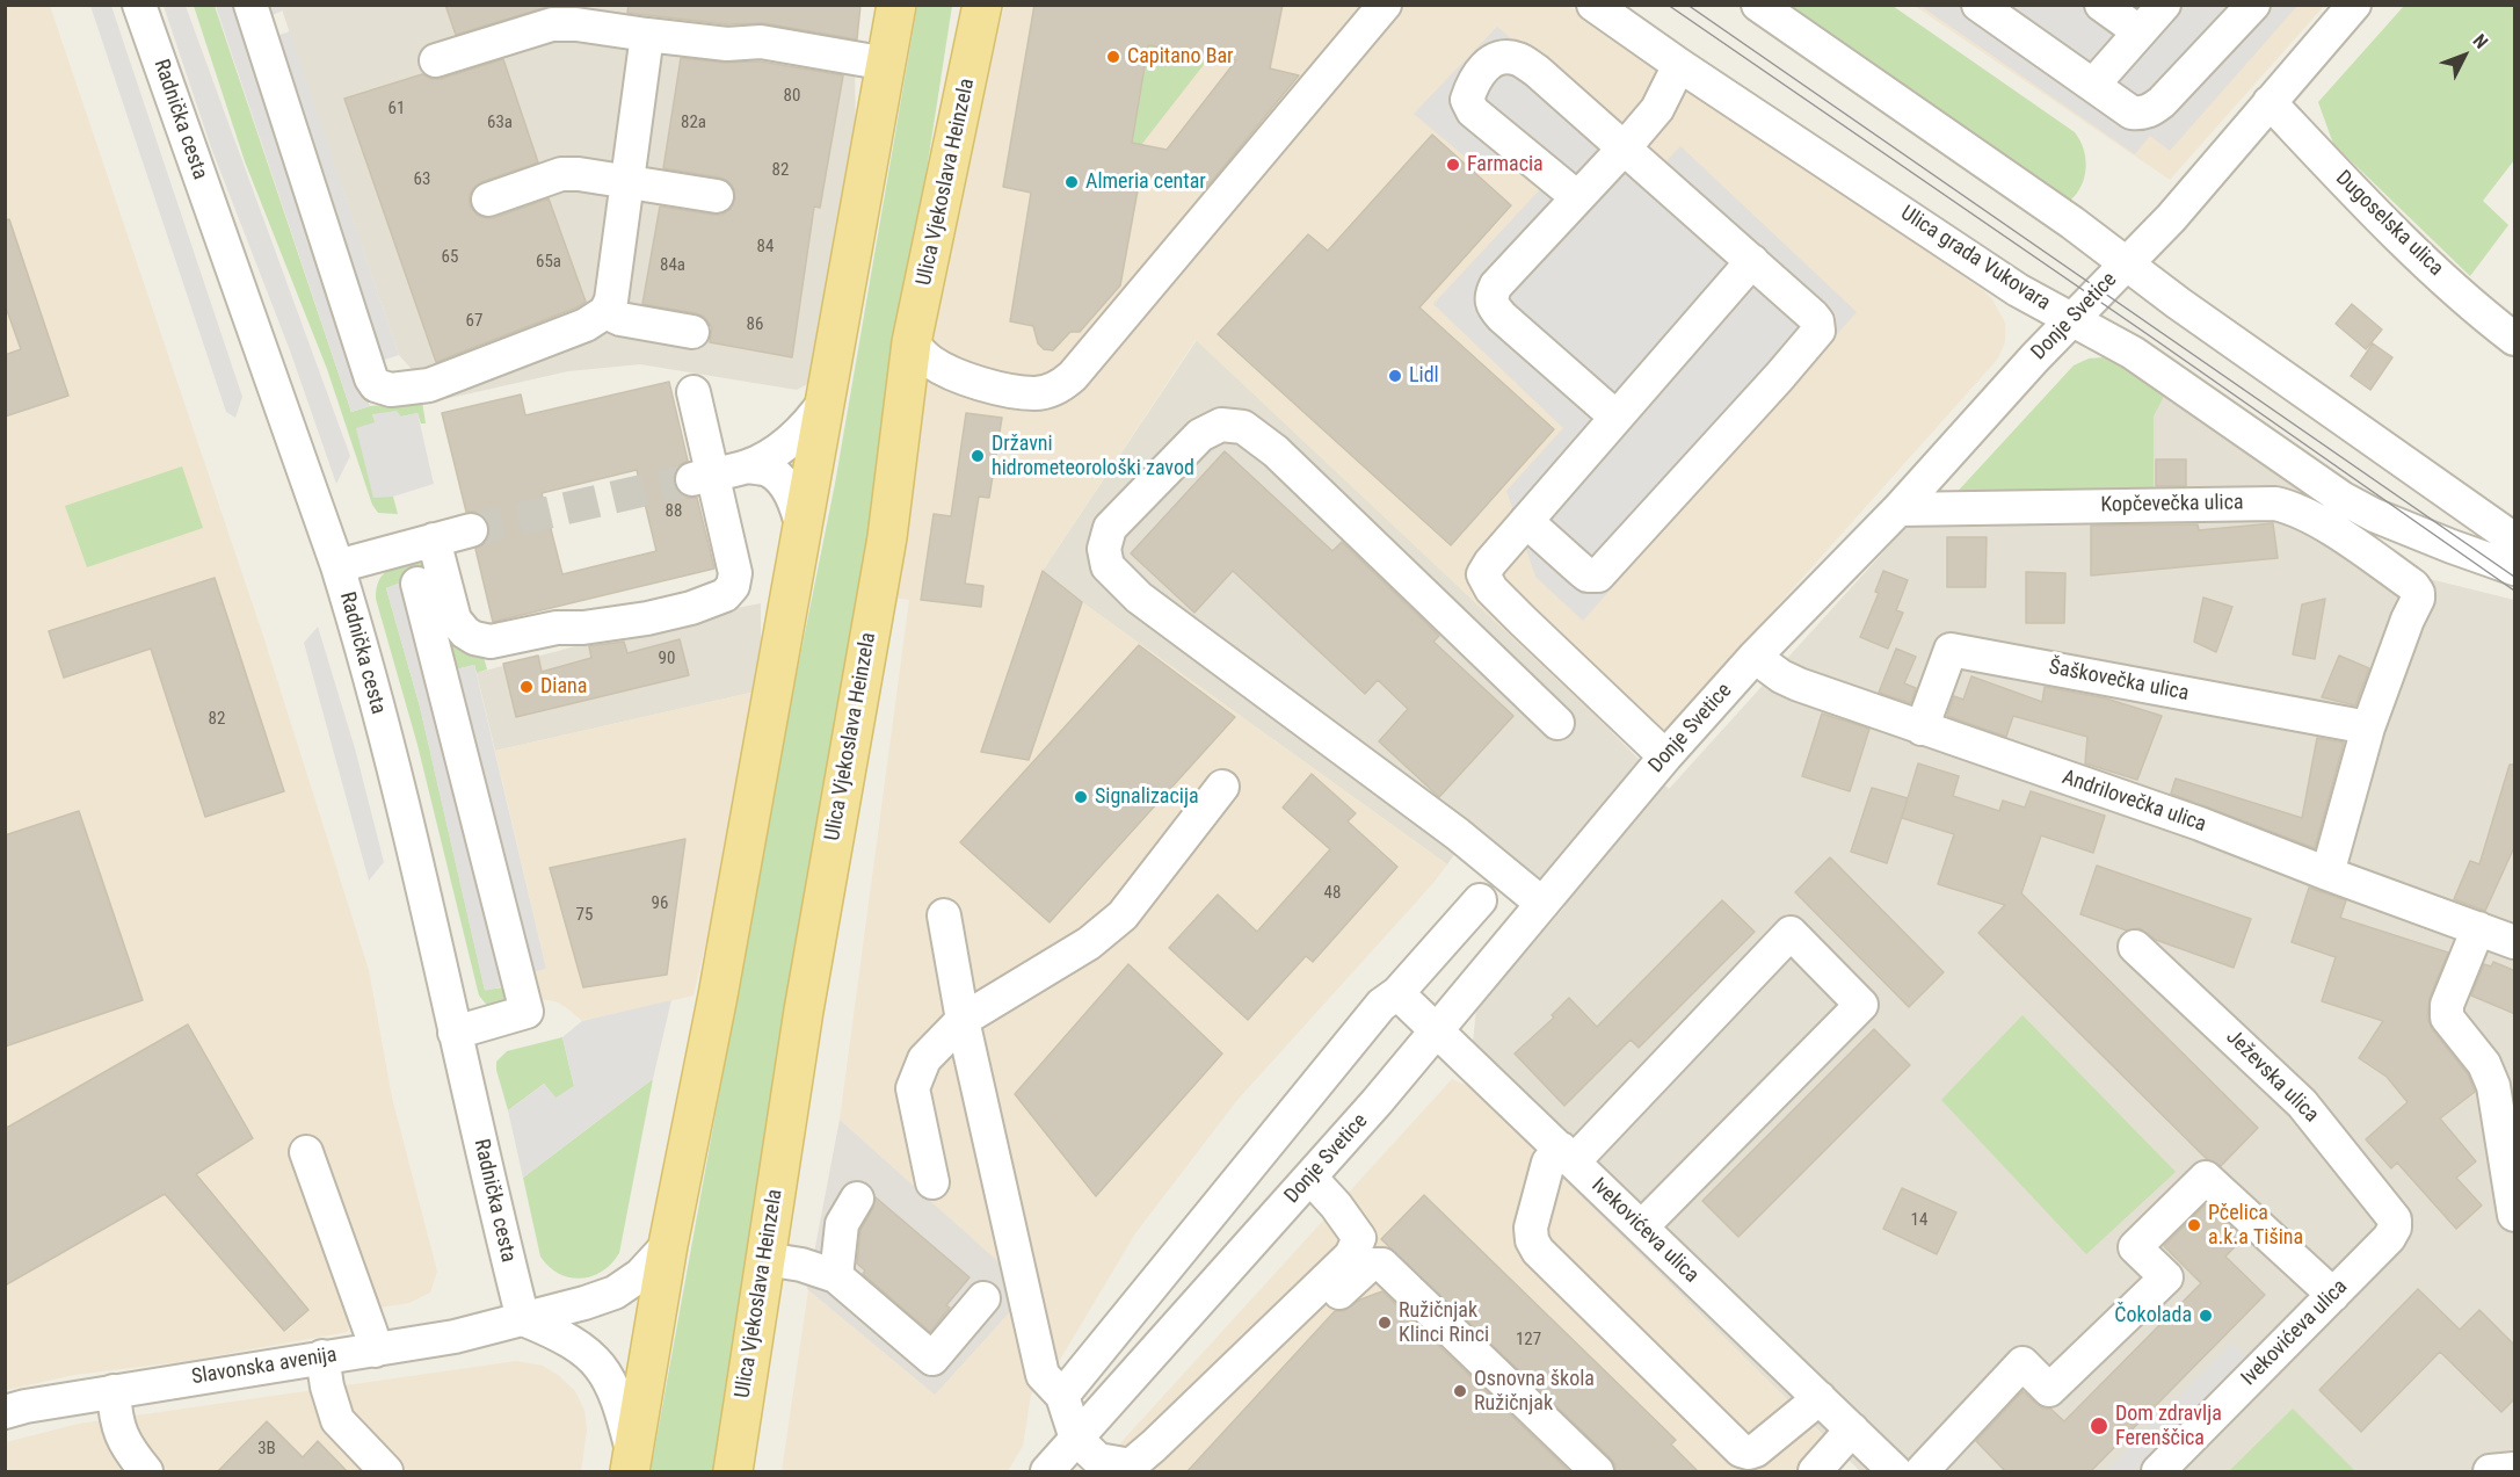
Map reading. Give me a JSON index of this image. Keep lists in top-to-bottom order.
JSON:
{
  "streets": {
    "main road": ["Ulica Vjekoslava Heinzela"],
    "street": [
      "Radnička cesta",
      "Dugoselska ulica",
      "Ulica grada Vukovara",
      "Donje Svetice",
      "Kopčevečka ulica",
      "Šaškovečka ulica",
      "Andrilovečka ulica",
      "Ježevska ulica",
      "Ivekovićeva ulica",
      "Slavonska avenija"
    ]
  },
  "crossings": [
    ["Radnička cesta", "Slavonska avenija"],
    ["Dugoselska ulica", "Donje Svetice"],
    ["Ulica grada Vukovara", "Donje Svetice"],
    ["Donje Svetice", "Kopčevečka ulica"],
    ["Donje Svetice", "Andrilovečka ulica"],
    ["Donje Svetice", "Ivekovićeva ulica"],
    ["Kopčevečka ulica", "Šaškovečka ulica"],
    ["Šaškovečka ulica", "Andrilovečka ulica"],
    ["Ježevska ulica", "Ivekovićeva ulica"]
  ],
  "places": [
    "Capitano Bar",
    "Farmacia",
    "Almeria centar",
    "Lidl",
    "Državni hidrometeorološki zavod",
    "Diana",
    "Signalizacija",
    "Pčelica a.k.a Tišina",
    "Čokolada",
    "Ružičnjak Klinci Rinci",
    "Osnovna škola Ružičnjak",
    "Dom zdravlja Ferenščica"
  ],
  "house_numbers": [
    "80",
    "61",
    "63a",
    "82a",
    "82",
    "63",
    "84",
    "65",
    "65a",
    "84a",
    "67",
    "86",
    "88",
    "90",
    "82",
    "48",
    "96",
    "75",
    "14",
    "127",
    "3B"
  ],
  "north": "top right"
}
